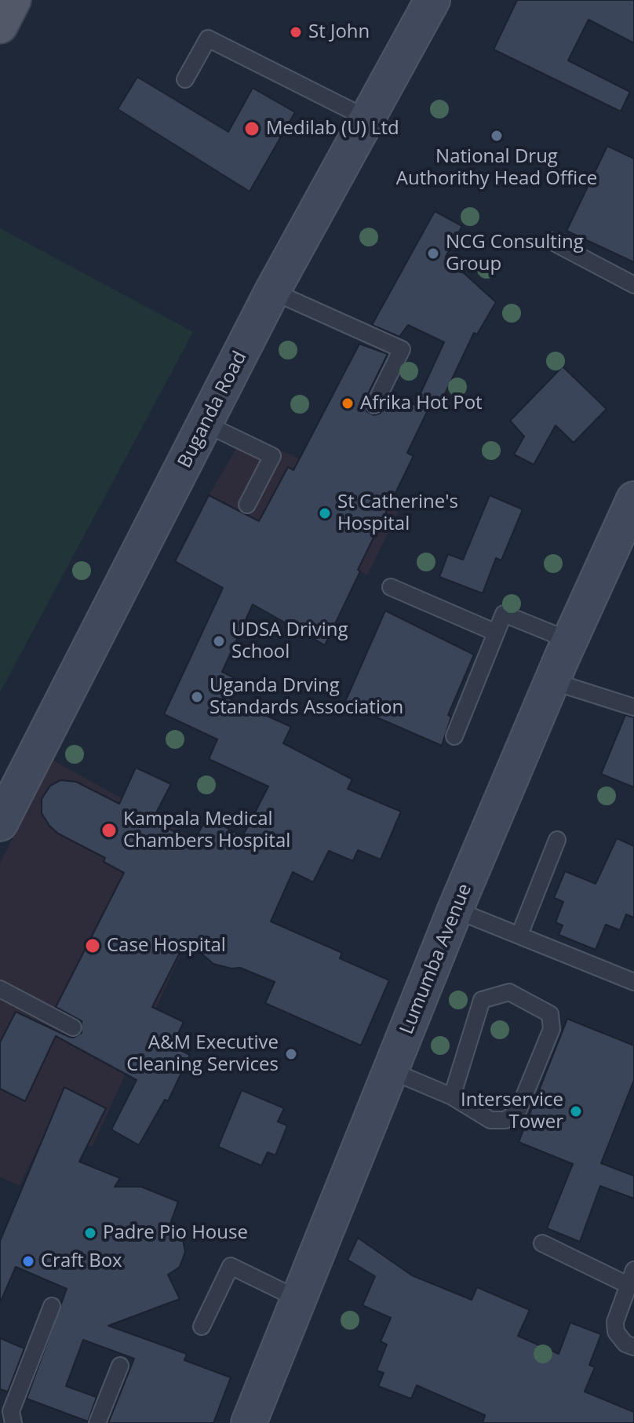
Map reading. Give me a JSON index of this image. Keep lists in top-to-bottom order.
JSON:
{
  "streets": {
    "main road": ["Buganda Road", "Lumumba Avenue"]
  },
  "places": [
    "St John",
    "Medilab (U) Ltd",
    "National Drug Authorithy Head Office",
    "NCG Consulting Group",
    "Afrika Hot Pot",
    "St Catherine's Hospital",
    "UDSA Driving School",
    "Uganda Drving Standards Association",
    "Kampala Medical Chambers Hospital",
    "Case Hospital",
    "A&M Executive Cleaning Services",
    "Interservice Tower",
    "Padre Pio House",
    "Craft Box"
  ]
}
